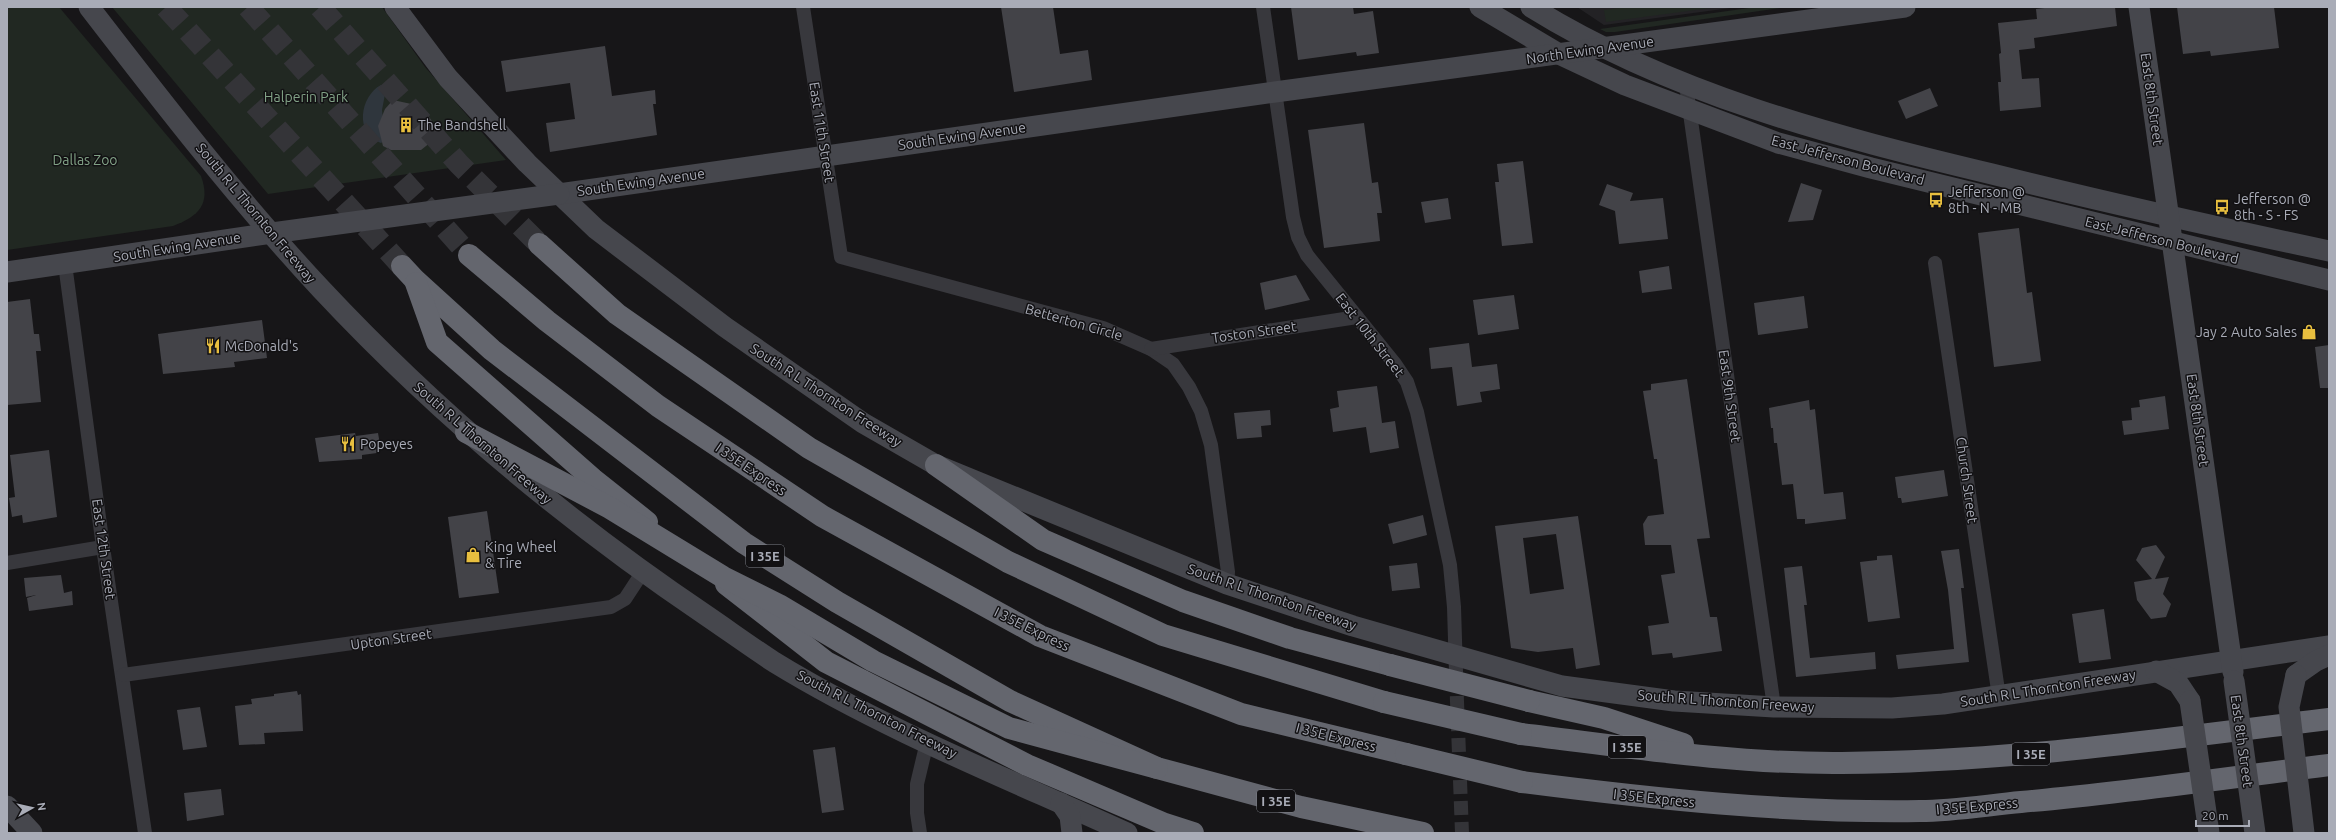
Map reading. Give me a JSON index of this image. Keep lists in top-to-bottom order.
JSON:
{
  "streets": {
    "highway": ["I 35E Express", "I 35E"],
    "main road": [
      "North Ewing Avenue",
      "East 8th Street",
      "South Ewing Avenue",
      "East Jefferson Boulevard",
      "South R L Thornton Freeway"
    ],
    "street": [
      "East 11th Street",
      "Betterton Circle",
      "Toston Street",
      "East 10th Street",
      "East 9th Street",
      "Church Street",
      "East 12th Street",
      "Upton Street"
    ]
  },
  "crossings": [
    ["North Ewing Avenue", "South Ewing Avenue"],
    ["North Ewing Avenue", "East Jefferson Boulevard"],
    ["North Ewing Avenue", "East 10th Street"],
    ["East 8th Street", "East Jefferson Boulevard"],
    ["East 8th Street", "South R L Thornton Freeway"],
    ["East 11th Street", "South Ewing Avenue"],
    ["East 11th Street", "Betterton Circle"],
    ["South Ewing Avenue", "South R L Thornton Freeway"],
    ["South Ewing Avenue", "East 10th Street"],
    ["South Ewing Avenue", "East 12th Street"],
    ["East Jefferson Boulevard", "East 9th Street"],
    ["South R L Thornton Freeway", "Betterton Circle"],
    ["South R L Thornton Freeway", "East 10th Street"],
    ["South R L Thornton Freeway", "East 9th Street"],
    ["South R L Thornton Freeway", "Church Street"],
    ["South R L Thornton Freeway", "Upton Street"],
    ["Betterton Circle", "Toston Street"],
    ["Toston Street", "East 10th Street"],
    ["East 12th Street", "Upton Street"]
  ],
  "parks": ["Halperin Park", "Dallas Zoo"],
  "places": {
    "building": ["The Bandshell"],
    "bus stop": ["Jefferson @ 8th - N - MB", "Jefferson @ 8th - S - FS"],
    "shop": ["Jay 2 Auto Sales", "King Wheel & Tire"],
    "restaurant": ["McDonald's", "Popeyes"]
  },
  "scale_bar": "20 m",
  "north": "right"
}
